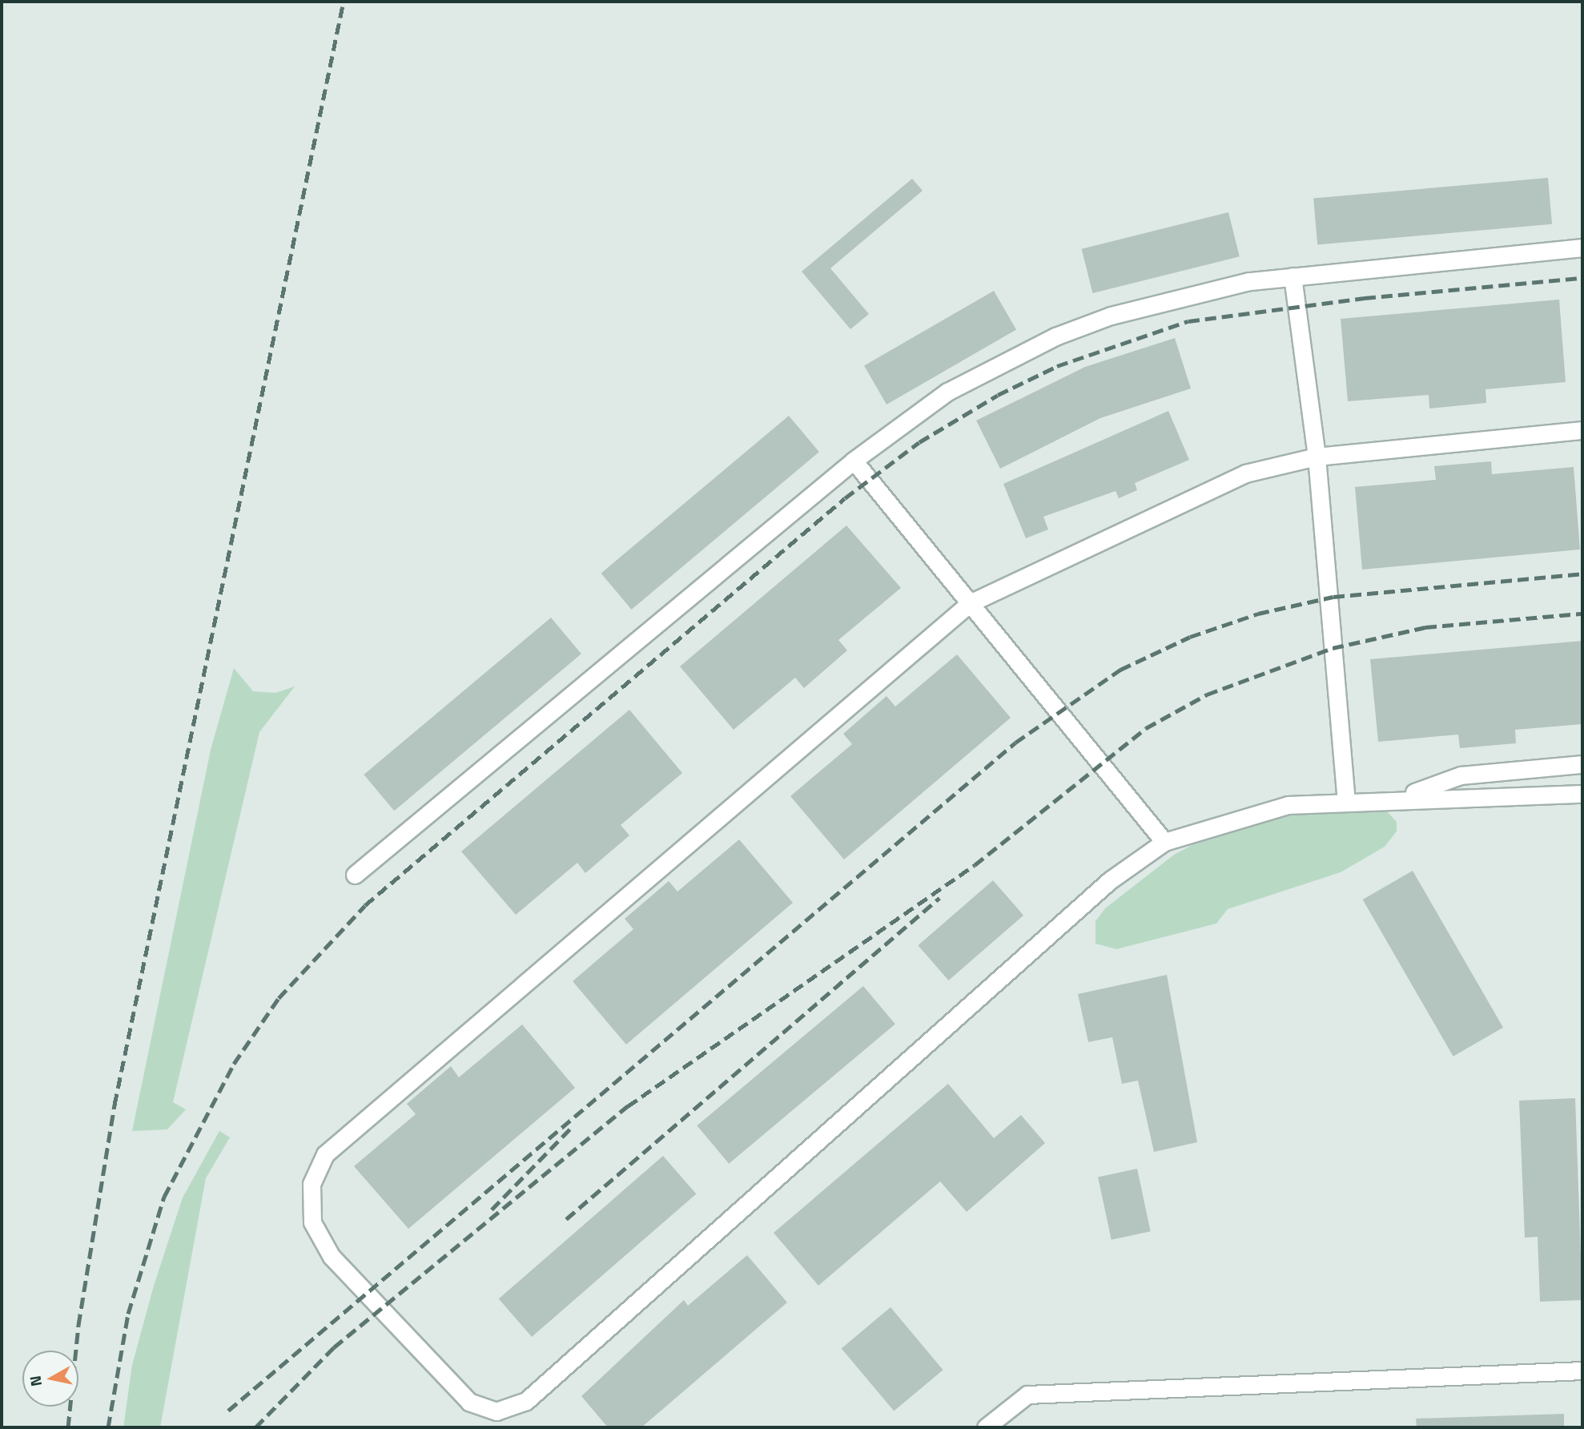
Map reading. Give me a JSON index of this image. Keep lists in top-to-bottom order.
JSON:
{
  "north": "left"
}
